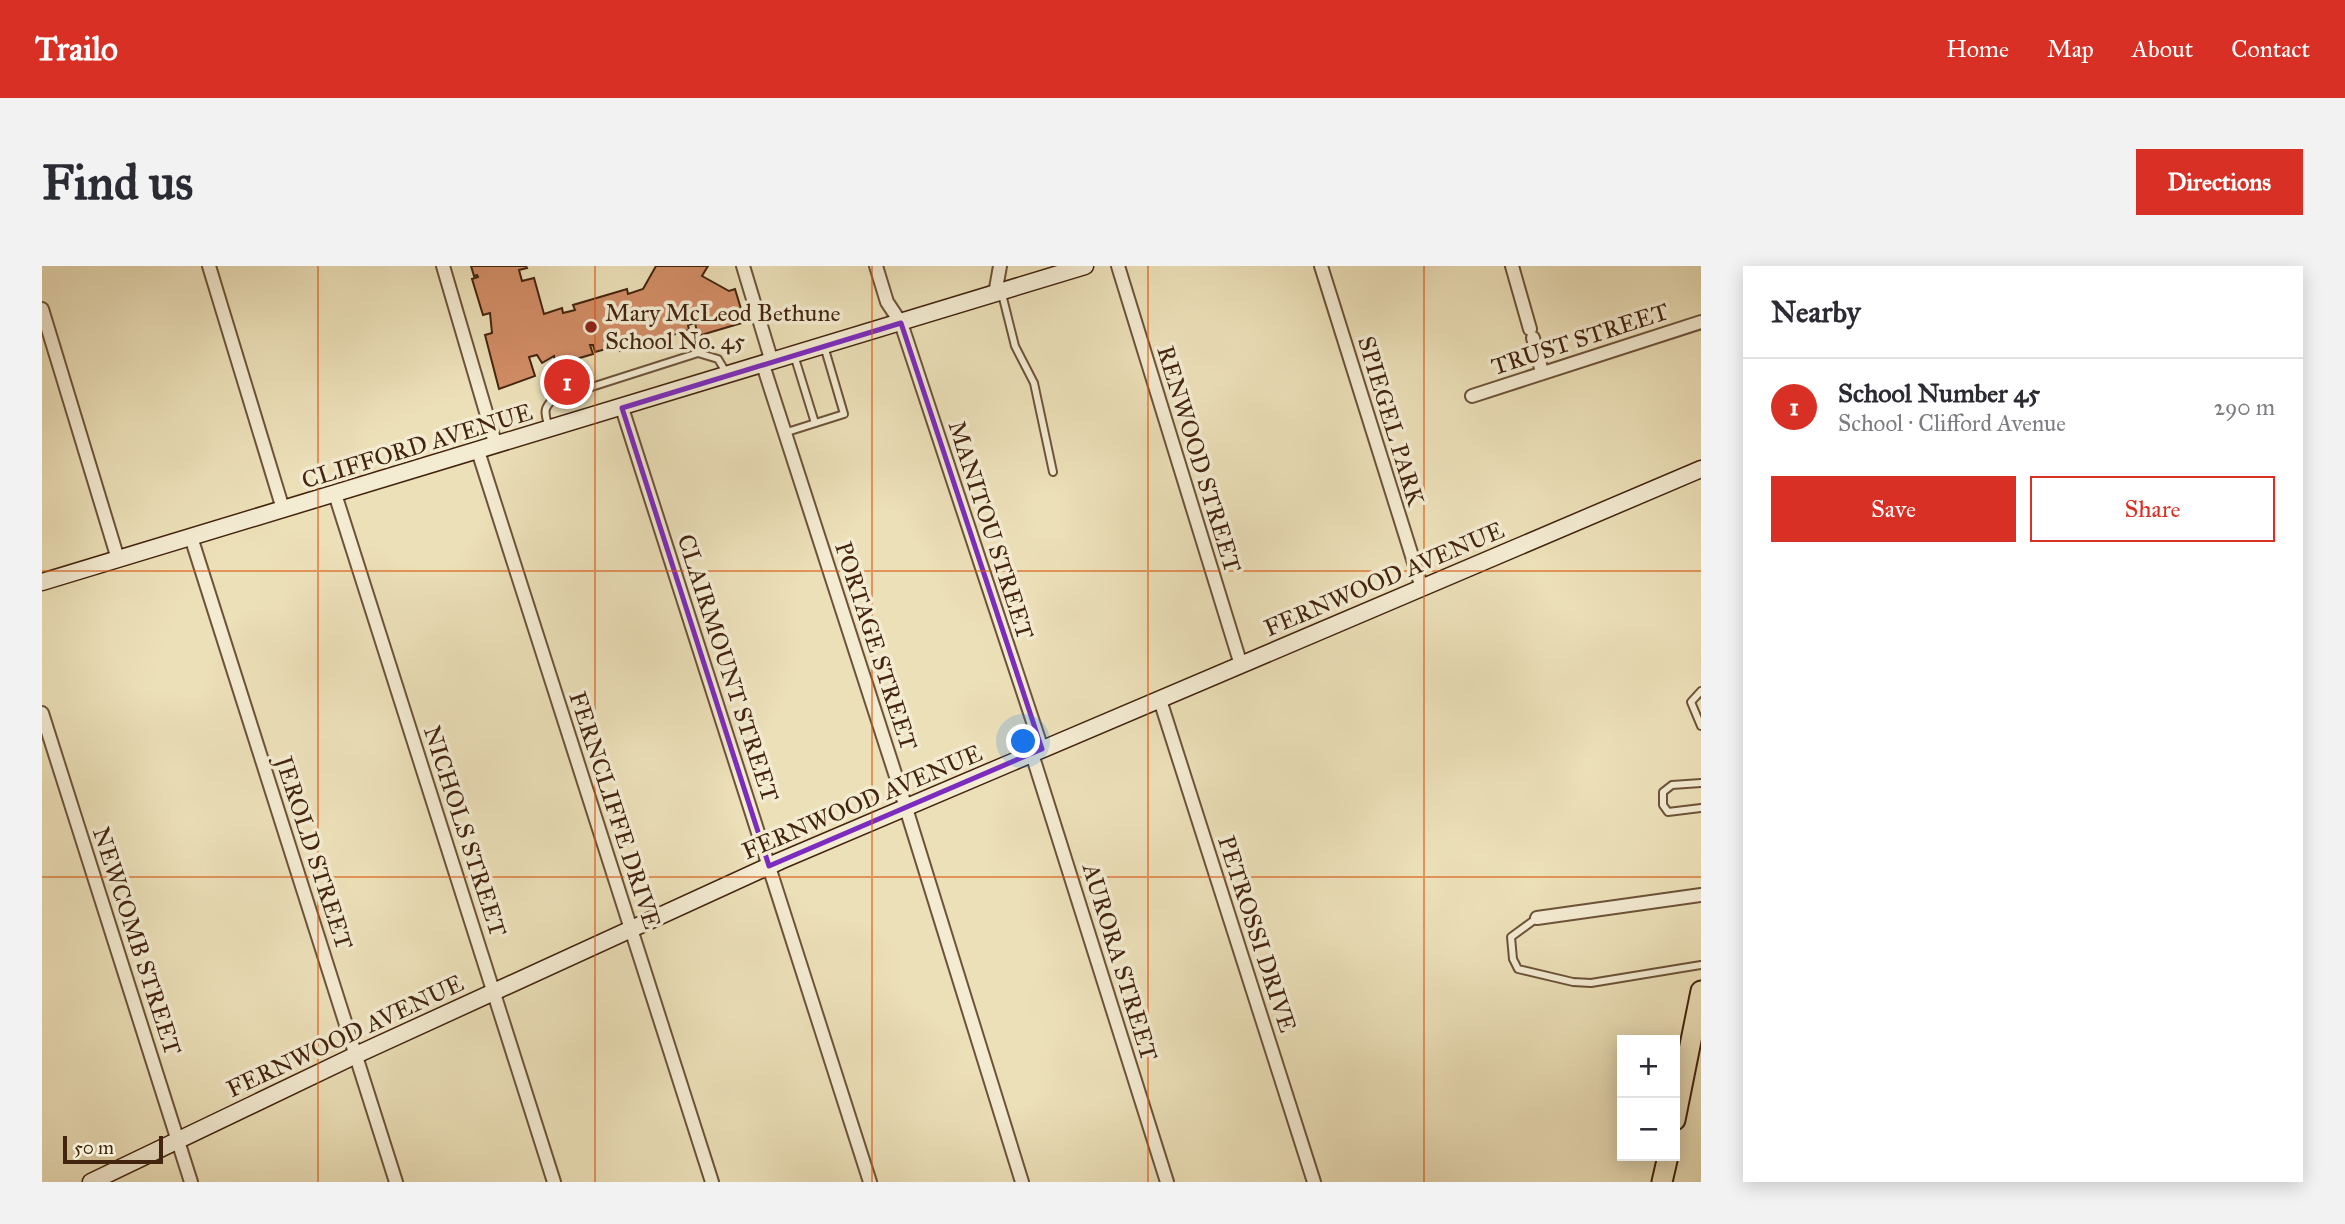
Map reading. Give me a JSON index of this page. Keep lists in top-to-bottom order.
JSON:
{
  "streets": {
    "street": [
      "TRUST STREET",
      "SPIEGEL PARK",
      "CLIFFORD AVENUE",
      "RENWOOD STREET",
      "MANITOU STREET",
      "FERNWOOD AVENUE",
      "PORTAGE STREET",
      "CLAIRMOUNT STREET",
      "FERNCLIFFE DRIVE",
      "NICHOLS STREET",
      "JEROLD STREET",
      "PETROSSI DRIVE",
      "NEWCOMB STREET",
      "AURORA STREET"
    ]
  },
  "crossings": [
    ["SPIEGEL PARK", "FERNWOOD AVENUE"],
    ["CLIFFORD AVENUE", "MANITOU STREET"],
    ["CLIFFORD AVENUE", "PORTAGE STREET"],
    ["CLIFFORD AVENUE", "CLAIRMOUNT STREET"],
    ["CLIFFORD AVENUE", "FERNCLIFFE DRIVE"],
    ["CLIFFORD AVENUE", "NICHOLS STREET"],
    ["CLIFFORD AVENUE", "JEROLD STREET"],
    ["RENWOOD STREET", "FERNWOOD AVENUE"],
    ["MANITOU STREET", "FERNWOOD AVENUE"],
    ["MANITOU STREET", "AURORA STREET"],
    ["FERNWOOD AVENUE", "PORTAGE STREET"],
    ["FERNWOOD AVENUE", "CLAIRMOUNT STREET"],
    ["FERNWOOD AVENUE", "FERNCLIFFE DRIVE"],
    ["FERNWOOD AVENUE", "NICHOLS STREET"],
    ["FERNWOOD AVENUE", "JEROLD STREET"],
    ["FERNWOOD AVENUE", "PETROSSI DRIVE"],
    ["FERNWOOD AVENUE", "NEWCOMB STREET"],
    ["FERNWOOD AVENUE", "AURORA STREET"]
  ],
  "places": ["Mary McLeod Bethune School No. 45"],
  "scale_bar": "50 m",
  "page": {
    "header": "Trailo",
    "nav": [
      "Home",
      "Map",
      "About",
      "Contact"
    ],
    "buttons": [
      "Directions",
      ["Save", "Share"]
    ],
    "title": "Find us",
    "heading": "Nearby",
    "pins": "1",
    "list": [
      {
        "mark": "1",
        "name": "School Number 45",
        "note": "School · Clifford Avenue",
        "value": "290 m"
      }
    ],
    "map_buttons": ["+", "−"],
    "scale": "50 m"
  }
}
